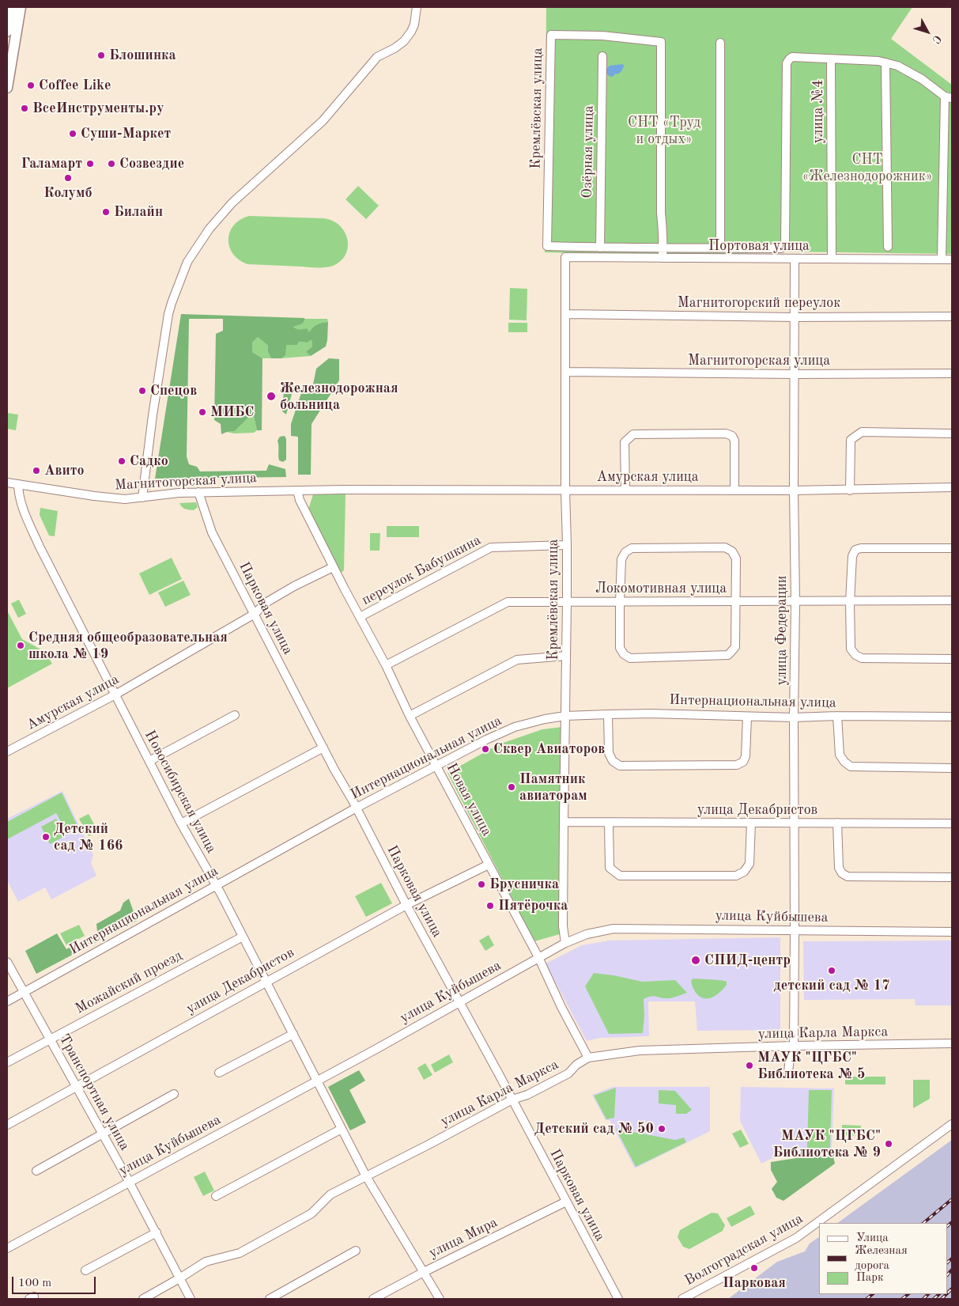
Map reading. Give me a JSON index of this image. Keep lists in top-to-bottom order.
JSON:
{
  "streets": {
    "street": [
      "Кремлёвская улица",
      "улица №4",
      "Озёрная улица",
      "Портовая улица",
      "Магнитогорский переулок",
      "Магнитогорская улица",
      "Амурская улица",
      "переулок Бабушкина",
      "Локомотивная улица",
      "Парковая улица",
      "улица Федерации",
      "Интернациональная улица",
      "Новосибирская улица",
      "Новая улица",
      "улица Декабристов",
      "улица Куйбышева",
      "Можайский проезд",
      "улица Карла Маркса",
      "Транспортная улица",
      "улица Мира",
      "Волгоградская улица"
    ]
  },
  "crossings": [
    ["Кремлёвская улица", "Озёрная улица"],
    ["Кремлёвская улица", "Портовая улица"],
    ["Кремлёвская улица", "Магнитогорский переулок"],
    ["Кремлёвская улица", "Магнитогорская улица"],
    ["Кремлёвская улица", "Амурская улица"],
    ["Кремлёвская улица", "переулок Бабушкина"],
    ["Кремлёвская улица", "Локомотивная улица"],
    ["Кремлёвская улица", "Интернациональная улица"],
    ["Кремлёвская улица", "улица Декабристов"],
    ["Кремлёвская улица", "улица Куйбышева"],
    ["улица №4", "Портовая улица"],
    ["Портовая улица", "улица Федерации"],
    ["Магнитогорский переулок", "улица Федерации"],
    ["Магнитогорская улица", "Амурская улица"],
    ["Магнитогорская улица", "Парковая улица"],
    ["Магнитогорская улица", "улица Федерации"],
    ["Магнитогорская улица", "Новосибирская улица"],
    ["Магнитогорская улица", "Новая улица"],
    ["Амурская улица", "Парковая улица"],
    ["Амурская улица", "улица Федерации"],
    ["Амурская улица", "Новосибирская улица"],
    ["Амурская улица", "Новая улица"],
    ["переулок Бабушкина", "Новая улица"],
    ["Локомотивная улица", "улица Федерации"],
    ["Локомотивная улица", "Новая улица"],
    ["Парковая улица", "Интернациональная улица"],
    ["Парковая улица", "улица Декабристов"],
    ["Парковая улица", "улица Куйбышева"],
    ["Парковая улица", "улица Карла Маркса"],
    ["Парковая улица", "улица Мира"],
    ["улица Федерации", "Интернациональная улица"],
    ["улица Федерации", "улица Декабристов"],
    ["улица Федерации", "улица Куйбышева"],
    ["улица Федерации", "улица Карла Маркса"],
    ["Интернациональная улица", "Новосибирская улица"],
    ["Интернациональная улица", "Новая улица"],
    ["Интернациональная улица", "Транспортная улица"],
    ["Новосибирская улица", "улица Декабристов"],
    ["Новосибирская улица", "улица Куйбышева"],
    ["Новосибирская улица", "Можайский проезд"],
    ["Новосибирская улица", "улица Карла Маркса"],
    ["Новосибирская улица", "улица Мира"],
    ["Новая улица", "улица Декабристов"],
    ["Новая улица", "улица Куйбышева"],
    ["Новая улица", "улица Карла Маркса"],
    ["улица Декабристов", "Транспортная улица"],
    ["улица Куйбышева", "Транспортная улица"],
    ["Можайский проезд", "Транспортная улица"],
    ["улица Карла Маркса", "Транспортная улица"]
  ],
  "parks": ["СНТ «Труд и отдых»", "СНТ «Железнодорожник»"],
  "places": [
    "Блошинка",
    "Coffee Like",
    "ВсеИнструменты.ру",
    "Суши-Маркет",
    "Галамарт",
    "Созвездие",
    "Колумб",
    "Билайн",
    "Спецов",
    "Железнодорожная больница",
    "МИБС",
    "Садко",
    "Авито",
    "Средняя общеобразовательная школа № 19",
    "Сквер Авиаторов",
    "Памятник авиаторам",
    "Детский сад № 166",
    "Брусничка",
    "Пятёрочка",
    "СПИД-центр",
    "детский сад № 17",
    "МАУК \"ЦГБС\" Библиотека № 5",
    "Детский сад № 50",
    "МАУК \"ЦГБС\" Библиотека № 9",
    "Парковая"
  ],
  "legend": ["Улица", "Железная дорога", "Парк"],
  "scale_bar": "100 m",
  "north": "bottom right"
}
